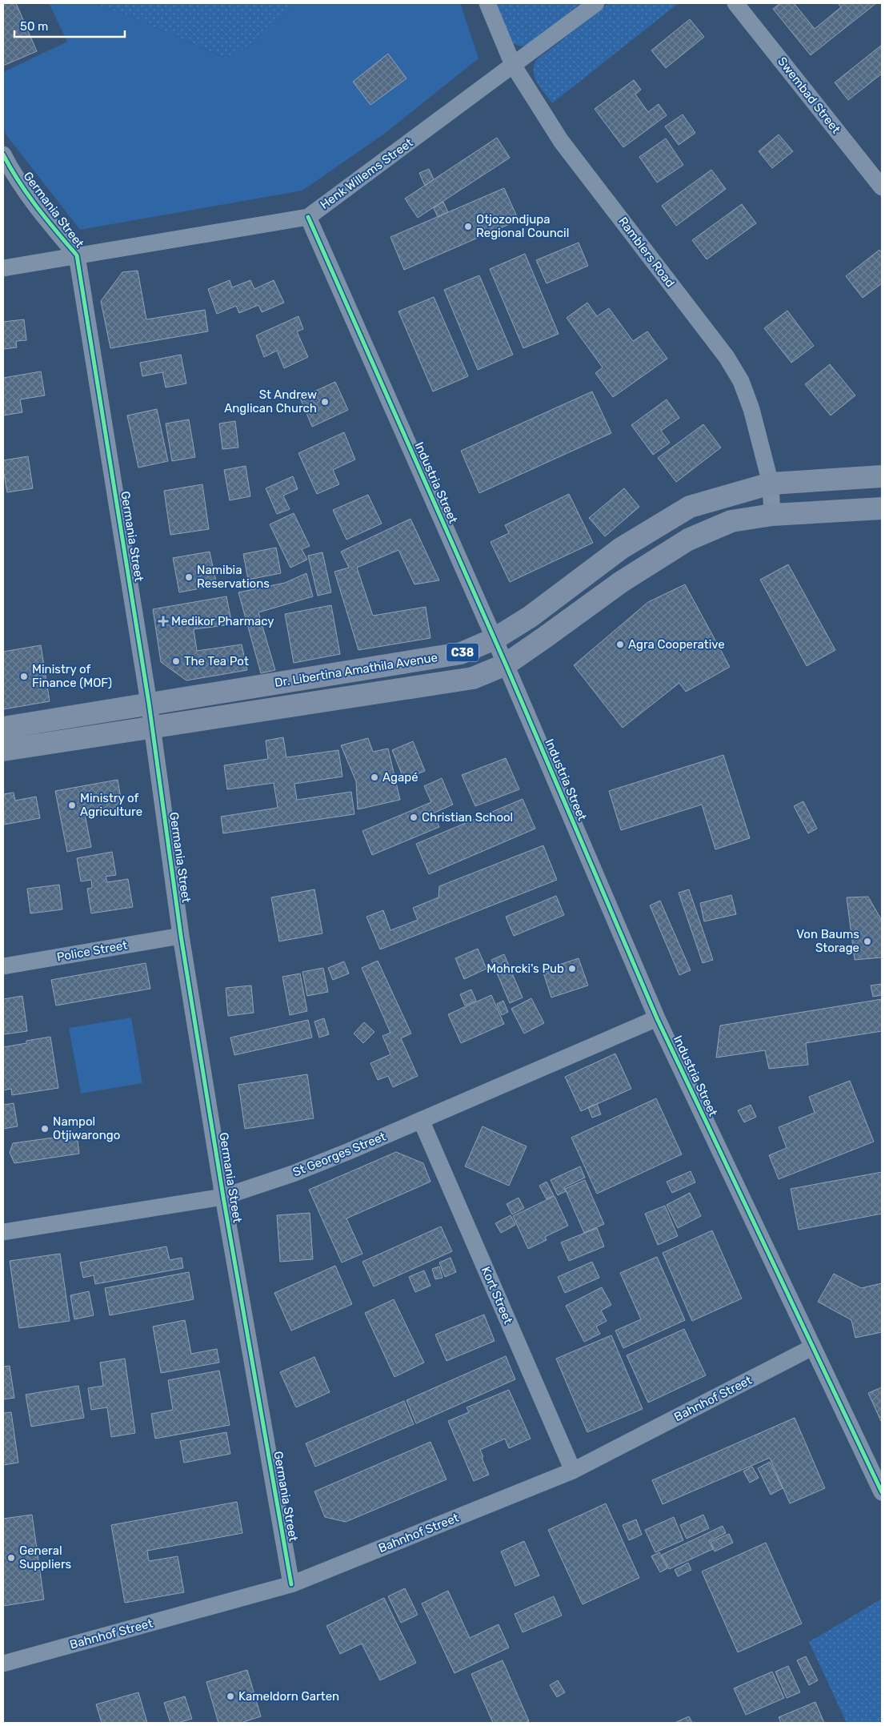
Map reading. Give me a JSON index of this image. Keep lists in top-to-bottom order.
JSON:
{
  "streets": {
    "main road": ["C38", "Dr. Libertina Amathila Avenue"],
    "street": [
      "Swembad Street",
      "Henk Willems Street",
      "Germania Street",
      "Ramblers Road",
      "Industria Street",
      "Police Street",
      "St Georges Street",
      "Kort Street",
      "Bahnhof Street"
    ]
  },
  "crossings": [
    ["Henk Willems Street", "Germania Street"],
    ["Henk Willems Street", "Ramblers Road"],
    ["Henk Willems Street", "Industria Street"],
    ["Germania Street", "Dr. Libertina Amathila Avenue"],
    ["Germania Street", "Police Street"],
    ["Germania Street", "St Georges Street"],
    ["Germania Street", "Bahnhof Street"],
    ["Ramblers Road", "Dr. Libertina Amathila Avenue"],
    ["Industria Street", "Dr. Libertina Amathila Avenue"],
    ["Industria Street", "St Georges Street"],
    ["Industria Street", "Bahnhof Street"],
    ["St Georges Street", "Kort Street"],
    ["Kort Street", "Bahnhof Street"]
  ],
  "places": {
    "other": [
      "Otjozondjupa Regional Council",
      "St Andrew Anglican Church",
      "Namibia Reservations",
      "Agra Cooperative",
      "The Tea Pot",
      "Ministry of Finance (MOF)",
      "Agapé",
      "Ministry of Agriculture",
      "Christian School",
      "Von Baums Storage",
      "Mohrcki's Pub",
      "Nampol Otjiwarongo",
      "General Suppliers",
      "Kameldorn Garten"
    ],
    "health": ["Medikor Pharmacy"]
  },
  "scale_bar": "50 m"
}
